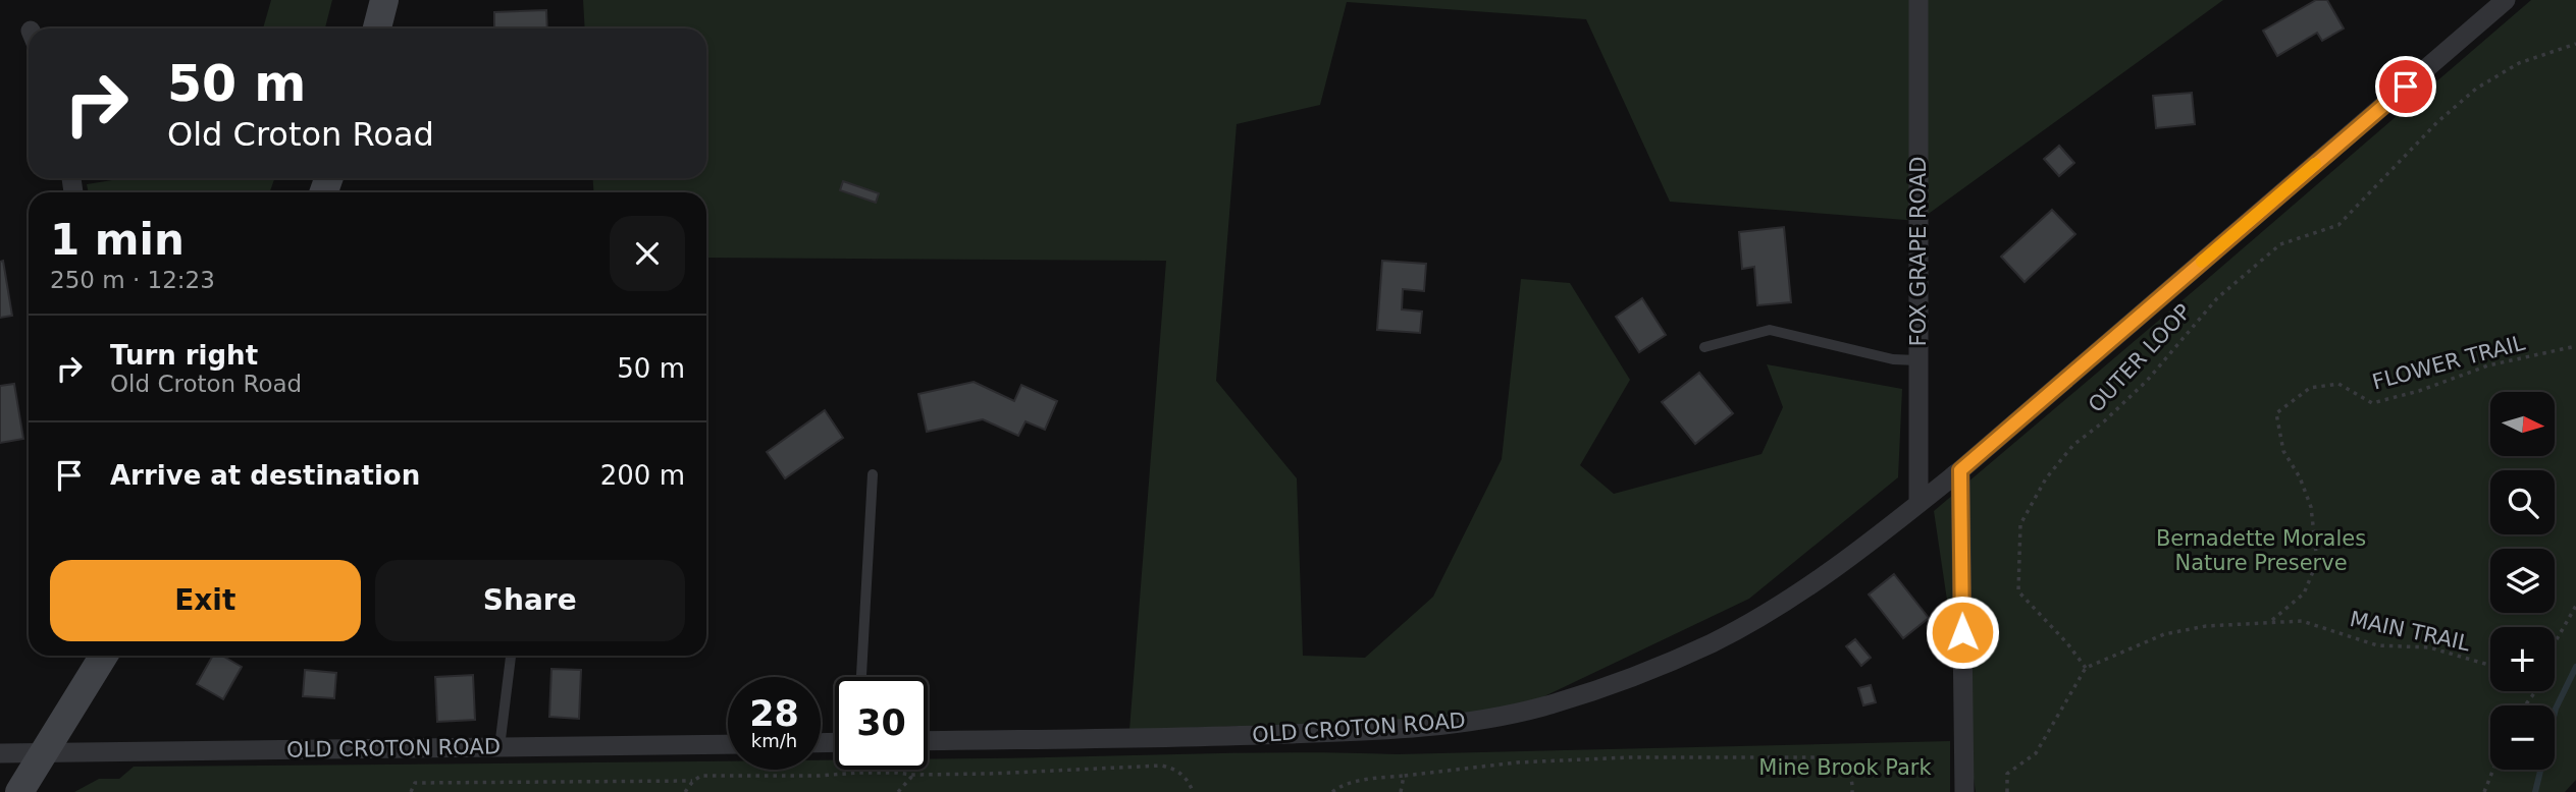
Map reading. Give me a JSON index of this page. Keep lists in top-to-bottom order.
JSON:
{
  "streets": {
    "street": ["FOX GRAPE ROAD", "OLD CROTON ROAD"],
    "path": ["OUTER LOOP", "FLOWER TRAIL", "MAIN TRAIL"]
  },
  "crossings": [
    ["FOX GRAPE ROAD", "OLD CROTON ROAD"],
    ["OUTER LOOP", "MAIN TRAIL"],
    ["FLOWER TRAIL", "MAIN TRAIL"]
  ],
  "parks": ["Bernadette Morales Nature Preserve", "Mine Brook Park"],
  "north": "right",
  "page": {
    "turn": ["50 m", "Old Croton Road"],
    "heading": ["1 min", "250 m · 12:23"],
    "list": [
      {
        "name": "Turn right",
        "note": "Old Croton Road",
        "value": "50 m"
      },
      {
        "name": "Arrive at destination",
        "value": "200 m"
      }
    ],
    "map_buttons": ["+", "−"],
    "buttons": ["Exit", "Share"],
    "speed": "28 km/h",
    "limit": "30"
  }
}
